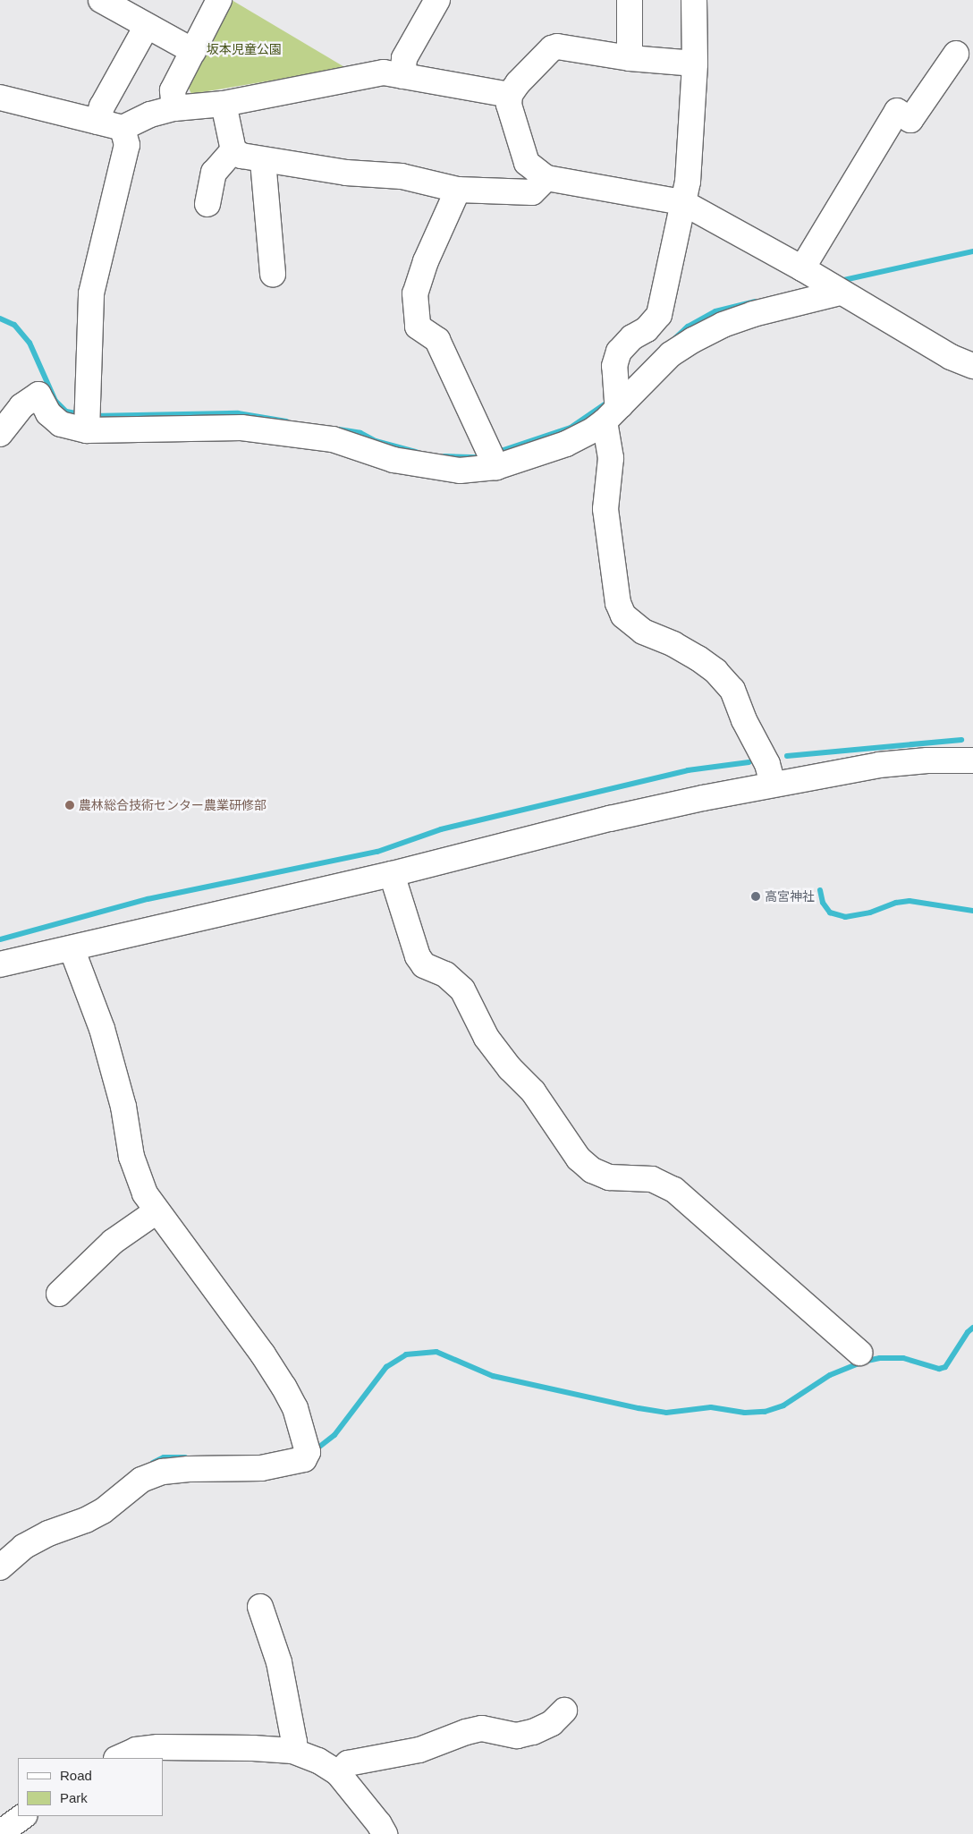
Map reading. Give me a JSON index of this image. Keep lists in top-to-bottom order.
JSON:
{
  "parks": ["坂本児童公園"],
  "places": ["農林総合技術センター農業研修部", "高宮神社"],
  "legend": ["Road", "Park"]
}
